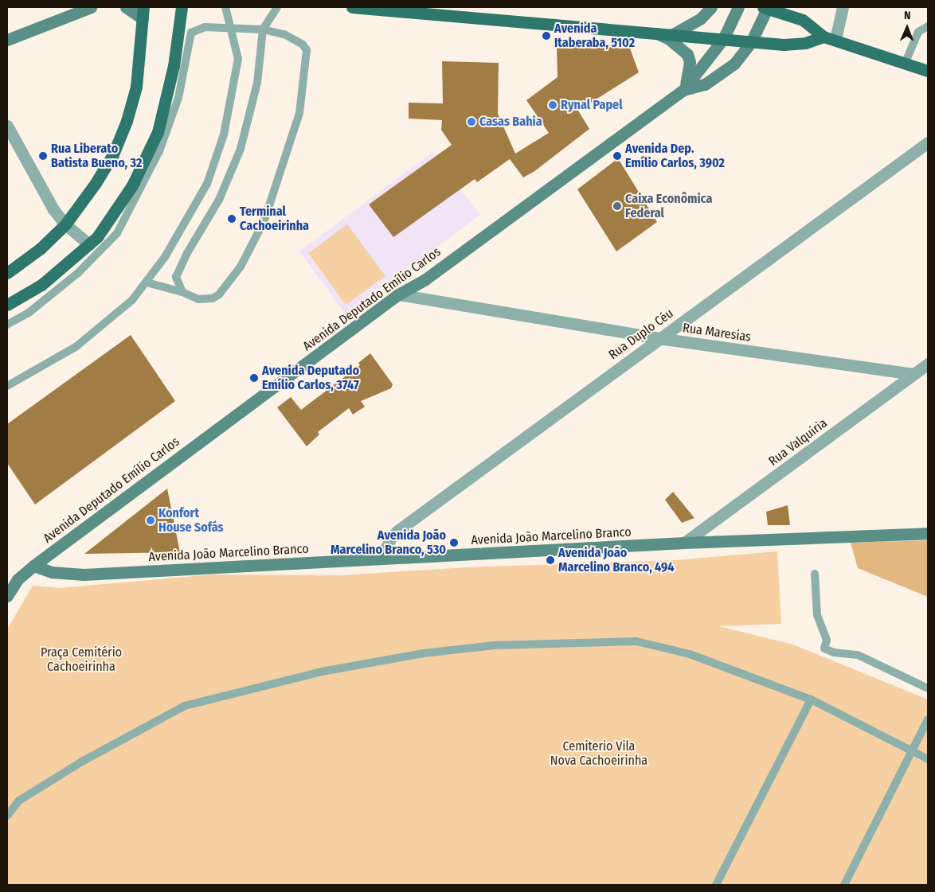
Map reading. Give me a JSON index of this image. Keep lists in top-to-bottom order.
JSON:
{
  "streets": {
    "main road": ["Avenida Deputado Emílio Carlos", "Avenida João Marcelino Branco"],
    "street": ["Rua Maresias", "Rua Duplo Céu", "Rua Valquiria"]
  },
  "crossings": [
    ["Avenida Deputado Emílio Carlos", "Rua Maresias"],
    ["Avenida Deputado Emílio Carlos", "Avenida João Marcelino Branco"],
    ["Rua Maresias", "Rua Duplo Céu"],
    ["Rua Maresias", "Rua Valquiria"],
    ["Rua Duplo Céu", "Avenida João Marcelino Branco"],
    ["Rua Valquiria", "Avenida João Marcelino Branco"]
  ],
  "parks": ["Praça Cemitério Cachoeirinha", "Cemiterio Vila Nova Cachoeirinha"],
  "places": [
    "Avenida Itaberaba, 5102",
    "Rynal Papel",
    "Casas Bahia",
    "Rua Liberato Batista Bueno, 32",
    "Avenida Dep. Emílio Carlos, 3902",
    "Caixa Econômica Federal",
    "Terminal Cachoeirinha",
    "Avenida Deputado Emílio Carlos, 3747",
    "Konfort House Sofás",
    "Avenida João Marcelino Branco, 530",
    "Avenida João Marcelino Branco, 494"
  ],
  "north": "top"
}
